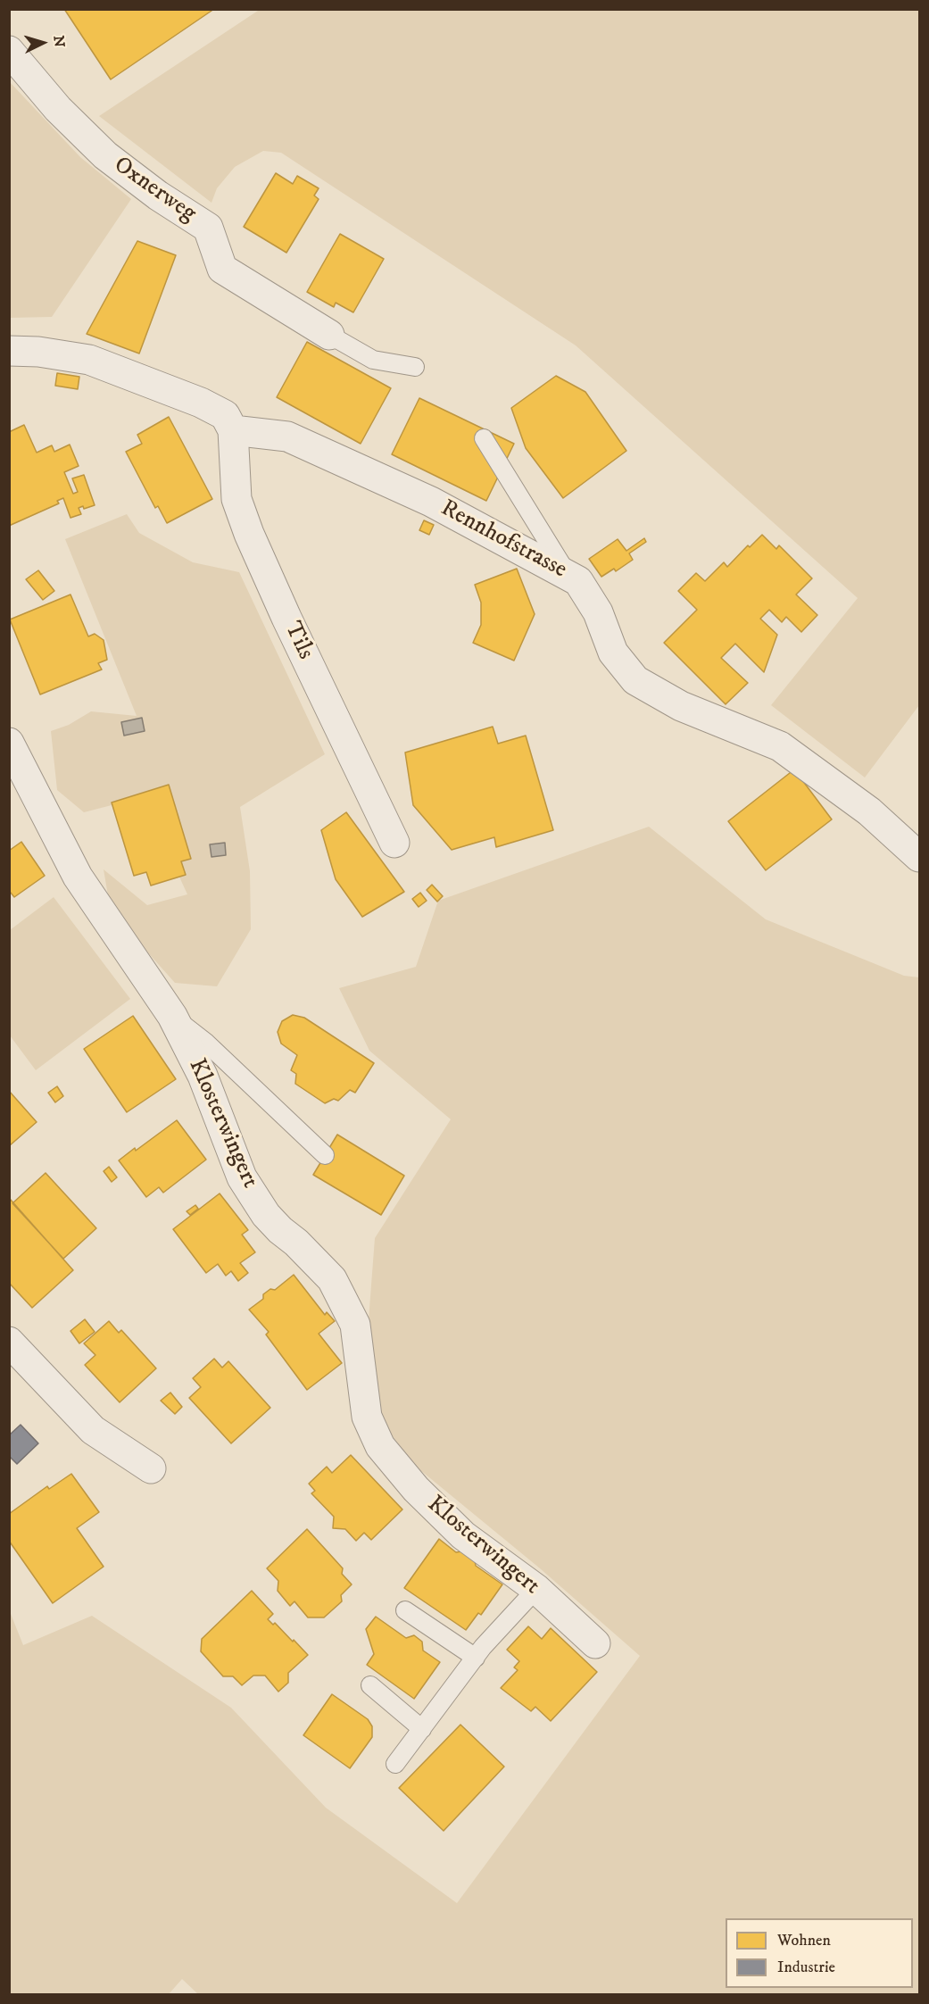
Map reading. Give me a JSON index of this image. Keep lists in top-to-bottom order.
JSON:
{
  "streets": {
    "street": [
      "Oxnerweg",
      "Rennhofstrasse",
      "Tils",
      "Klosterwingert"
    ]
  },
  "crossings": [
    ["Rennhofstrasse", "Tils"]
  ],
  "legend": ["Wohnen", "Industrie"],
  "north": "right"
}
